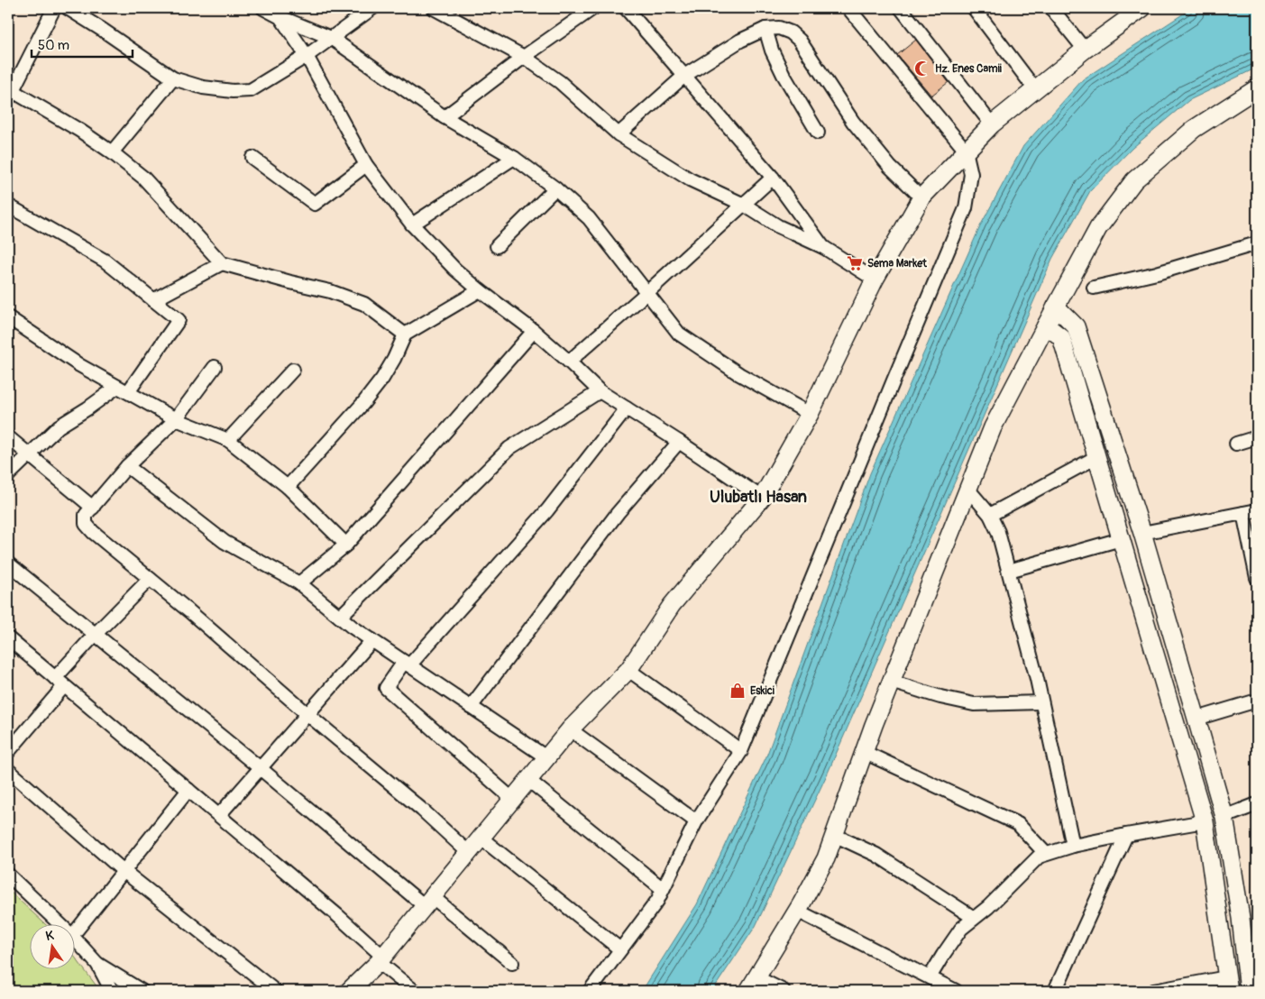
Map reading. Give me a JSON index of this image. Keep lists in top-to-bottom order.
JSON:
{
  "districts": ["Ulubatlı Hasan"],
  "places": {
    "mosque": ["Hz. Enes Camii"],
    "supermarket": ["Sema Market"],
    "shop": ["Eskici"]
  },
  "scale_bar": "50 m",
  "north": "top"
}
